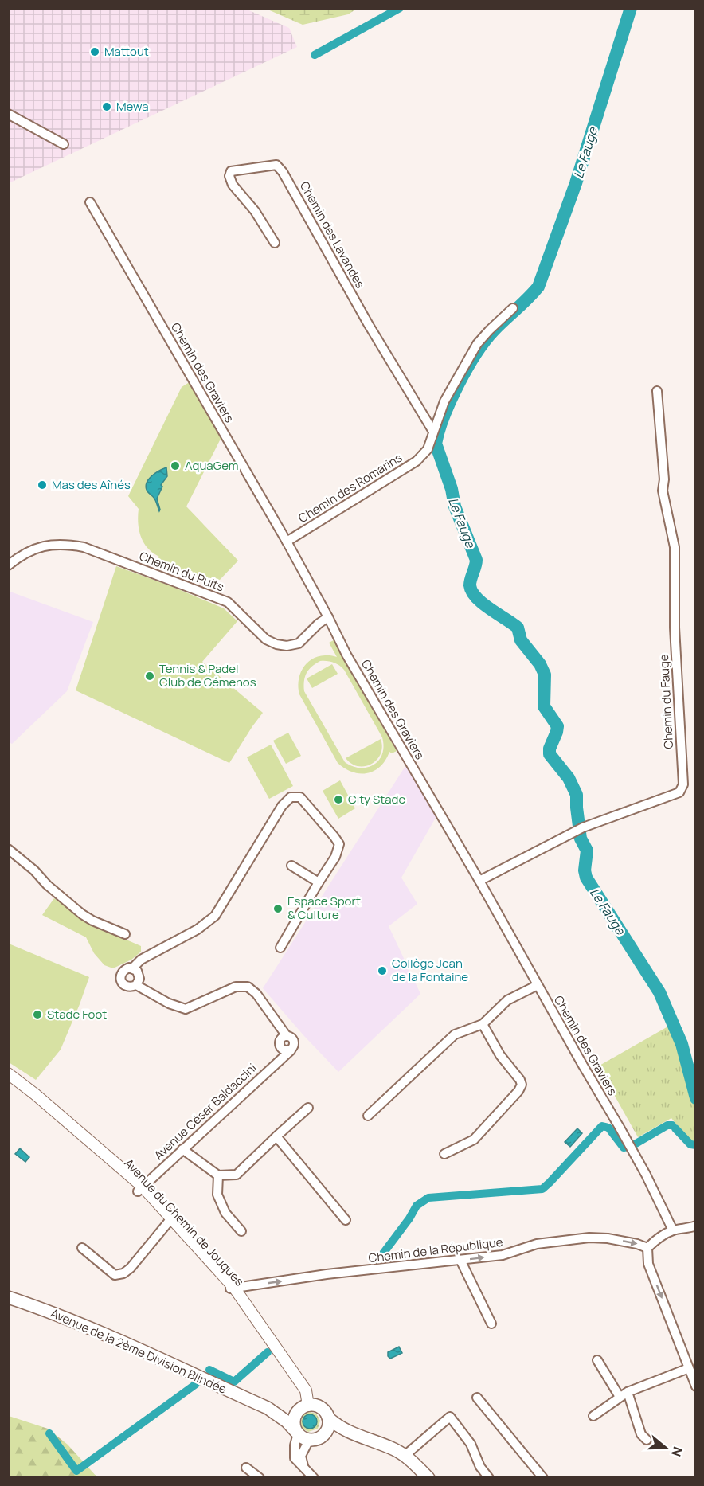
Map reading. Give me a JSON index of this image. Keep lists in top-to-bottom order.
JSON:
{
  "streets": {
    "main road": ["Avenue du Chemin de Jouques", "Avenue de la 2ème Division Blindée"],
    "street": [
      "Chemin des Lavandes",
      "Chemin des Graviers",
      "Chemin des Romarins",
      "Chemin du Puits",
      "Chemin du Fauge",
      "Avenue César Baldaccini",
      "Chemin de la République"
    ]
  },
  "crossings": [
    ["Chemin des Lavandes", "Chemin des Romarins"],
    ["Chemin des Graviers", "Chemin des Romarins"],
    ["Chemin des Graviers", "Chemin du Puits"],
    ["Chemin des Graviers", "Chemin du Fauge"],
    ["Avenue César Baldaccini", "Avenue du Chemin de Jouques"],
    ["Avenue du Chemin de Jouques", "Chemin de la République"]
  ],
  "one_way": ["Chemin de la République"],
  "water": ["Le Fauge"],
  "places": [
    "Mattout",
    "Mewa",
    "AquaGem",
    "Mas des Aînés",
    "Tennis & Padel Club de Gémenos",
    "City Stade",
    "Espace Sport & Culture",
    "Collège Jean de la Fontaine",
    "Stade Foot"
  ],
  "north": "right"
}
